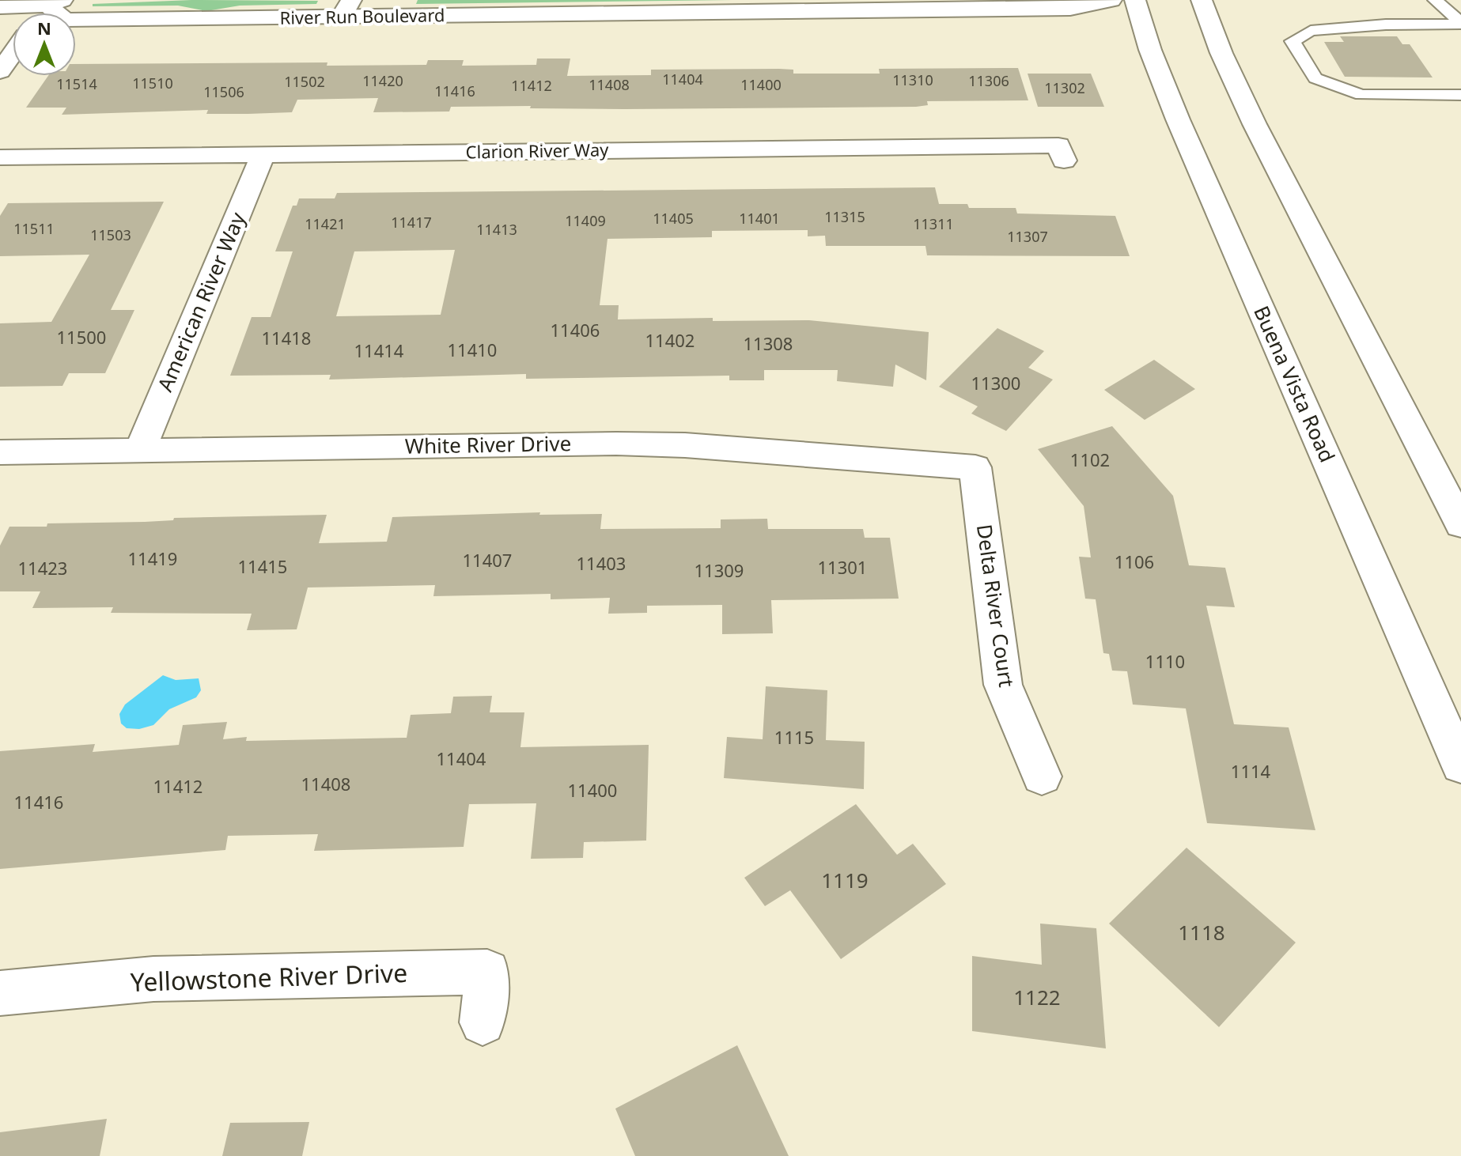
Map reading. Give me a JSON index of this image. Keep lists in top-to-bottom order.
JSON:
{
  "streets": {
    "street": [
      "River Run Boulevard",
      "Clarion River Way",
      "American River Way",
      "Buena Vista Road",
      "White River Drive",
      "Delta River Court",
      "Yellowstone River Drive"
    ]
  },
  "crossings": [
    ["Clarion River Way", "American River Way"],
    ["American River Way", "White River Drive"],
    ["White River Drive", "Delta River Court"]
  ],
  "house_numbers": [
    "11404",
    "11310",
    "11420",
    "11306",
    "11502",
    "11510",
    "11514",
    "11408",
    "11400",
    "11412",
    "11302",
    "11416",
    "11506",
    "11315",
    "11405",
    "11401",
    "11409",
    "11417",
    "11421",
    "11311",
    "11511",
    "11413",
    "11503",
    "11307",
    "11406",
    "11500",
    "11418",
    "11402",
    "11308",
    "11410",
    "11414",
    "11300",
    "1102",
    "11419",
    "11407",
    "1106",
    "11403",
    "11415",
    "11301",
    "11423",
    "11309",
    "1110",
    "1115",
    "11404",
    "1114",
    "11408",
    "11412",
    "11400",
    "11416",
    "1119",
    "1118",
    "1122"
  ],
  "north": "top"
}
